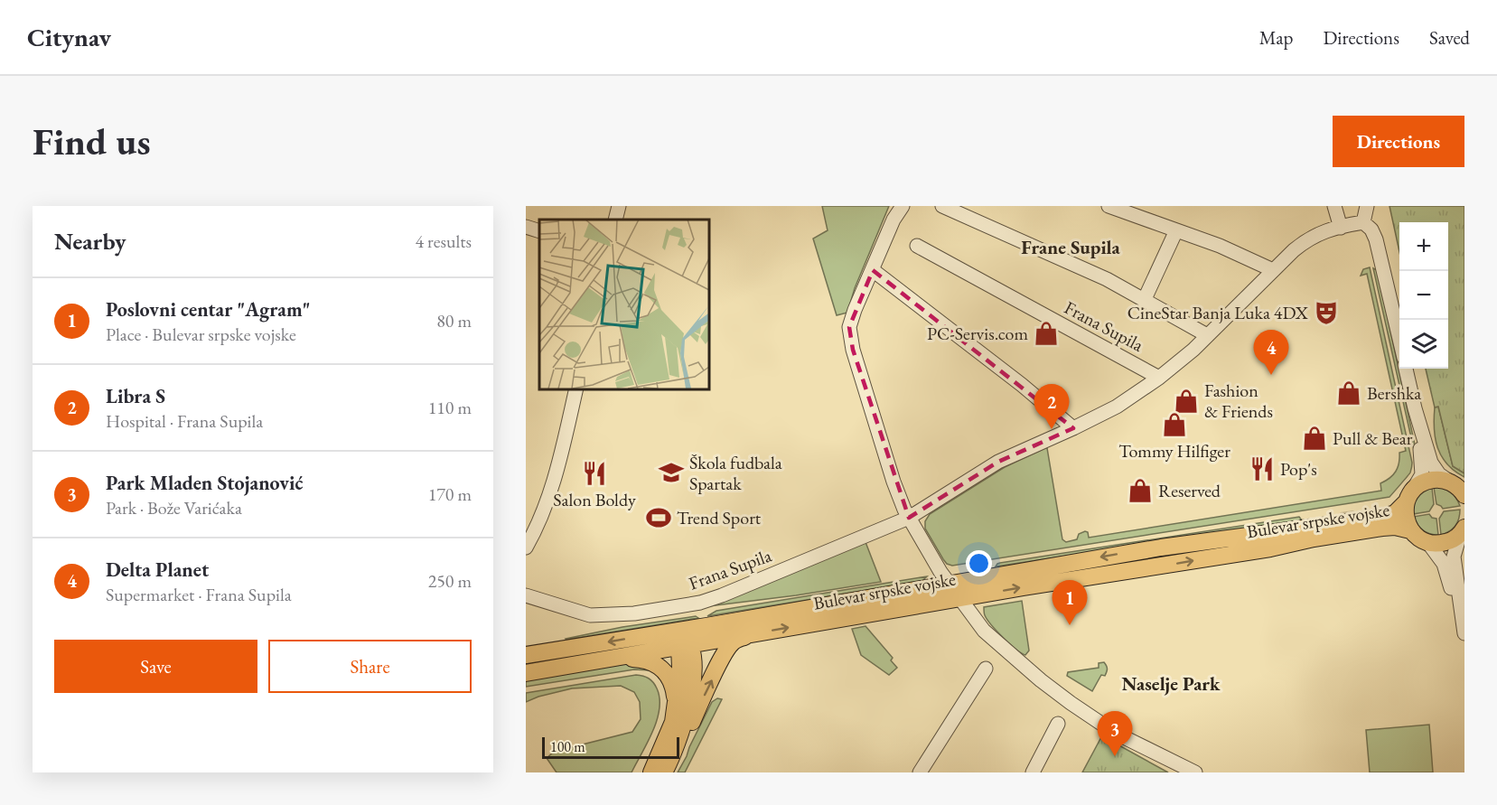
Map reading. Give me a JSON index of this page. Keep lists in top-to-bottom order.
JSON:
{
  "streets": {
    "main road": ["Bulevar srpske vojske"],
    "street": ["Frana Supila"]
  },
  "districts": ["Frane Supila", "Naselje Park"],
  "places": {
    "theatre": ["CineStar Banja Luka 4DX"],
    "shop": [
      "PC-Servis.com",
      "Bershka",
      "Fashion & Friends",
      "Tommy Hilfiger",
      "Pull & Bear",
      "Reserved"
    ],
    "restaurant": ["Pop's", "Salon Boldy"],
    "school or university": ["Škola fudbala Spartak"],
    "sports": ["Trend Sport"]
  },
  "scale_bar": "100 m",
  "page": {
    "header": "Citynav",
    "nav": ["Map", "Directions", "Saved"],
    "buttons": [
      "Directions",
      ["Save", "Share"]
    ],
    "title": "Find us",
    "heading": ["Nearby", "4 results"],
    "map_buttons": ["+", "−"],
    "list": [
      {
        "mark": "1",
        "name": "Poslovni centar \"Agram\"",
        "note": "Place · Bulevar srpske vojske",
        "value": "80 m"
      },
      {
        "mark": "2",
        "name": "Libra S",
        "note": "Hospital · Frana Supila",
        "value": "110 m"
      },
      {
        "mark": "3",
        "name": "Park Mladen Stojanović",
        "note": "Park · Bože Varićaka",
        "value": "170 m"
      },
      {
        "mark": "4",
        "name": "Delta Planet",
        "note": "Supermarket · Frana Supila",
        "value": "250 m"
      }
    ],
    "pins": [
      "4",
      "2",
      "1",
      "3"
    ],
    "scale": "100 m"
  }
}
